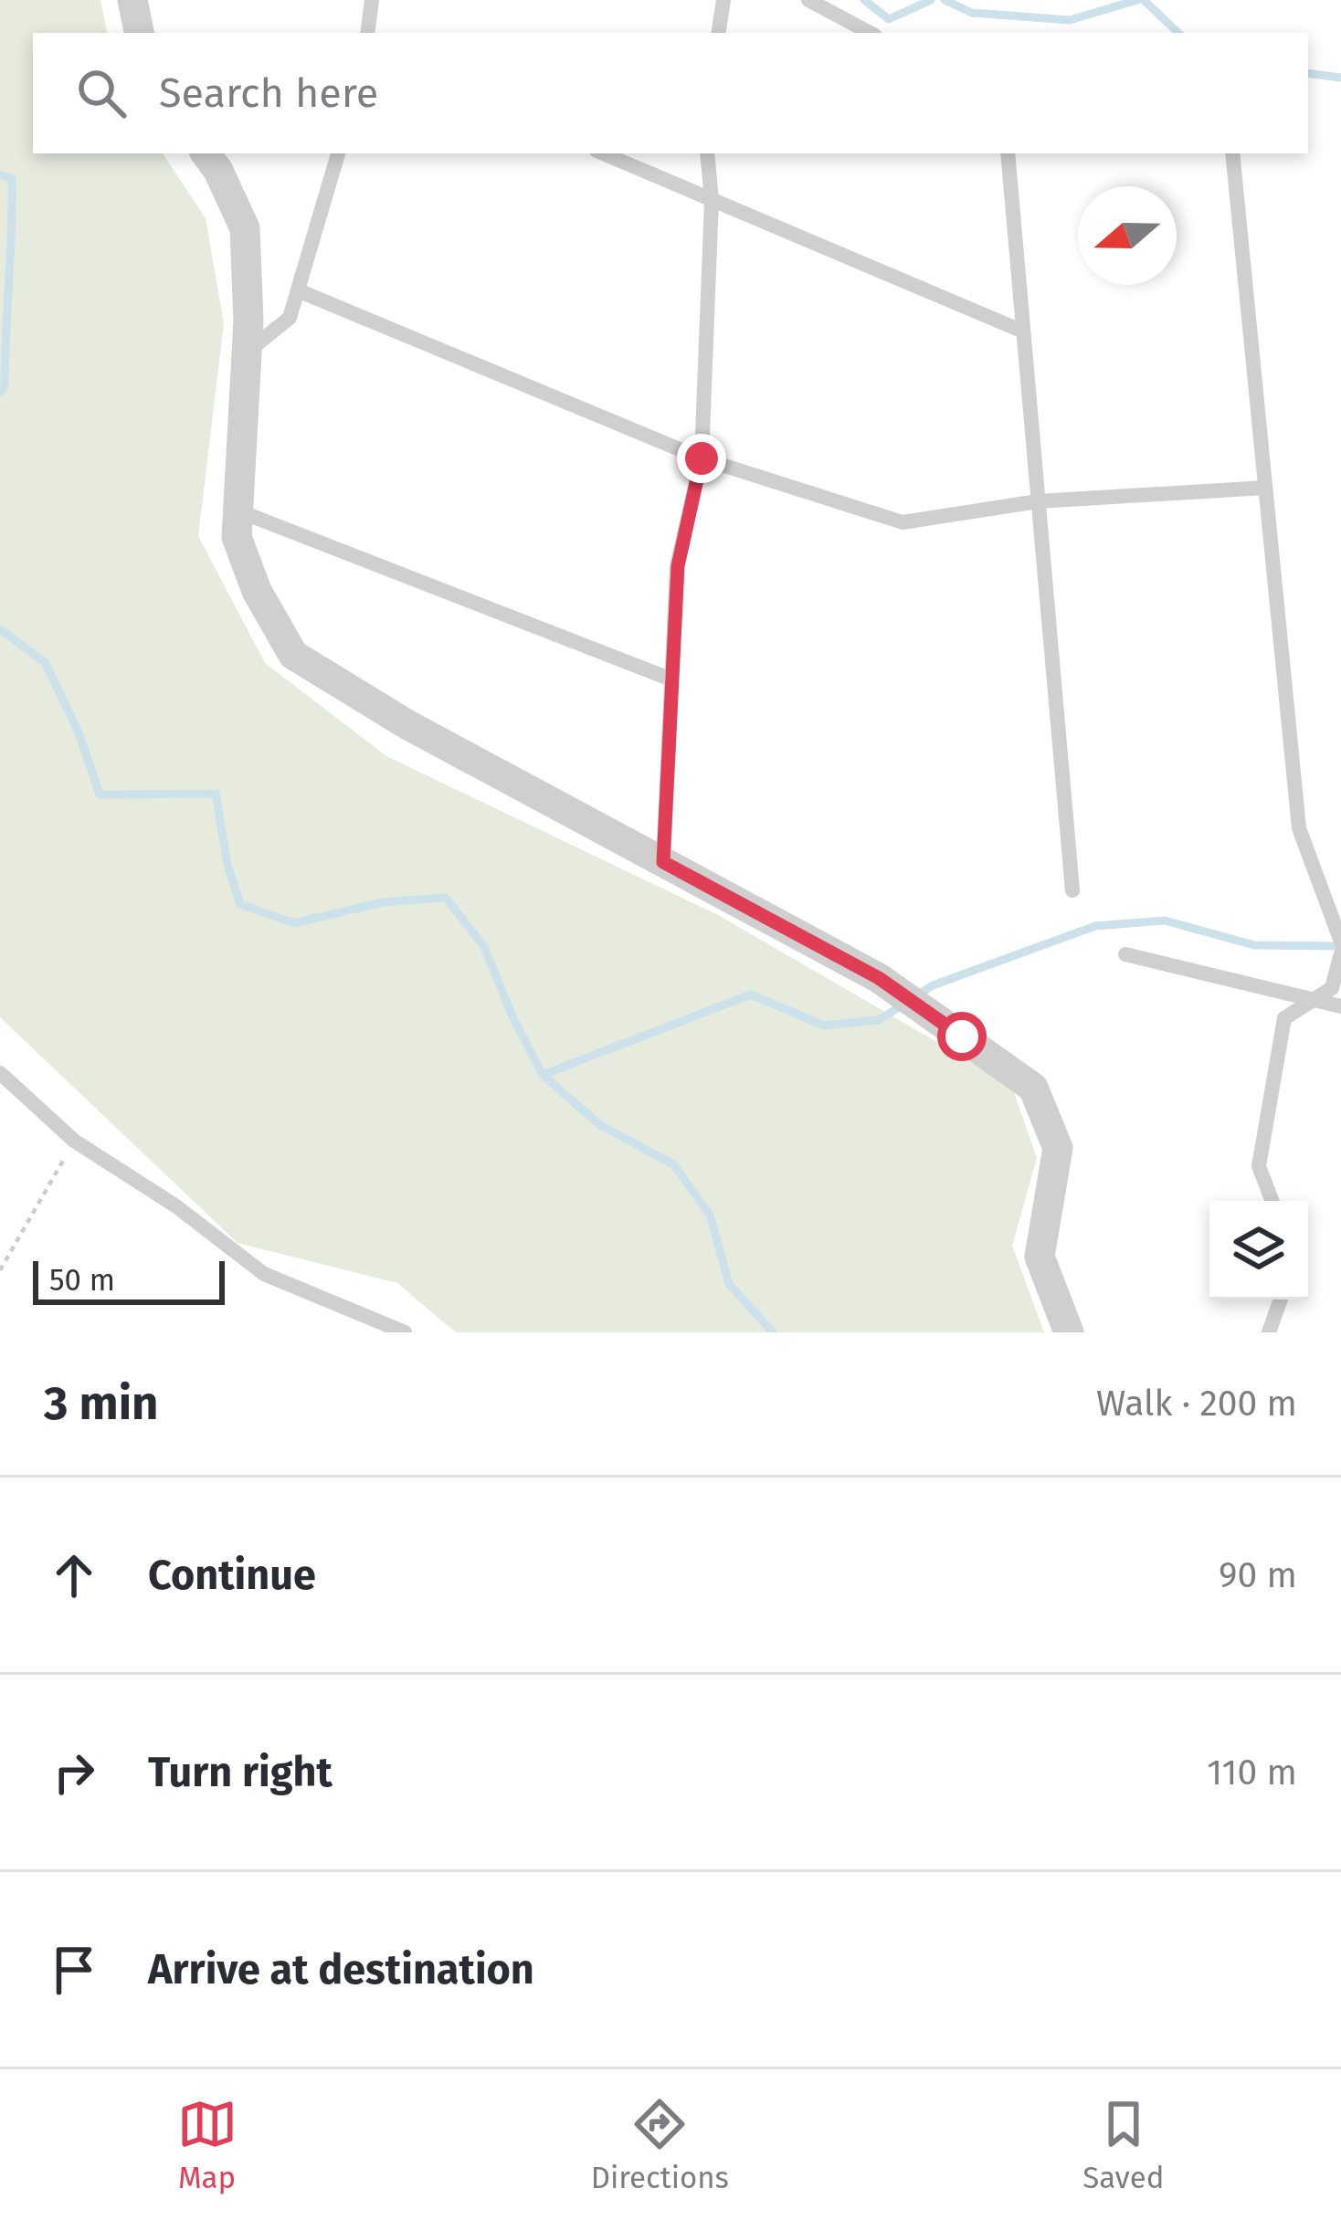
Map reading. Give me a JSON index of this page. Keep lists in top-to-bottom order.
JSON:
{
  "scale_bar": "50 m",
  "north": "left",
  "page": {
    "search": "Search here",
    "scale": "50 m",
    "heading": ["3 min", "Walk · 200 m"],
    "list": [
      ["Continue", "90 m"],
      ["Turn right", "110 m"],
      "Arrive at destination"
    ],
    "nav": ["Map", "Directions", "Saved"]
  }
}
